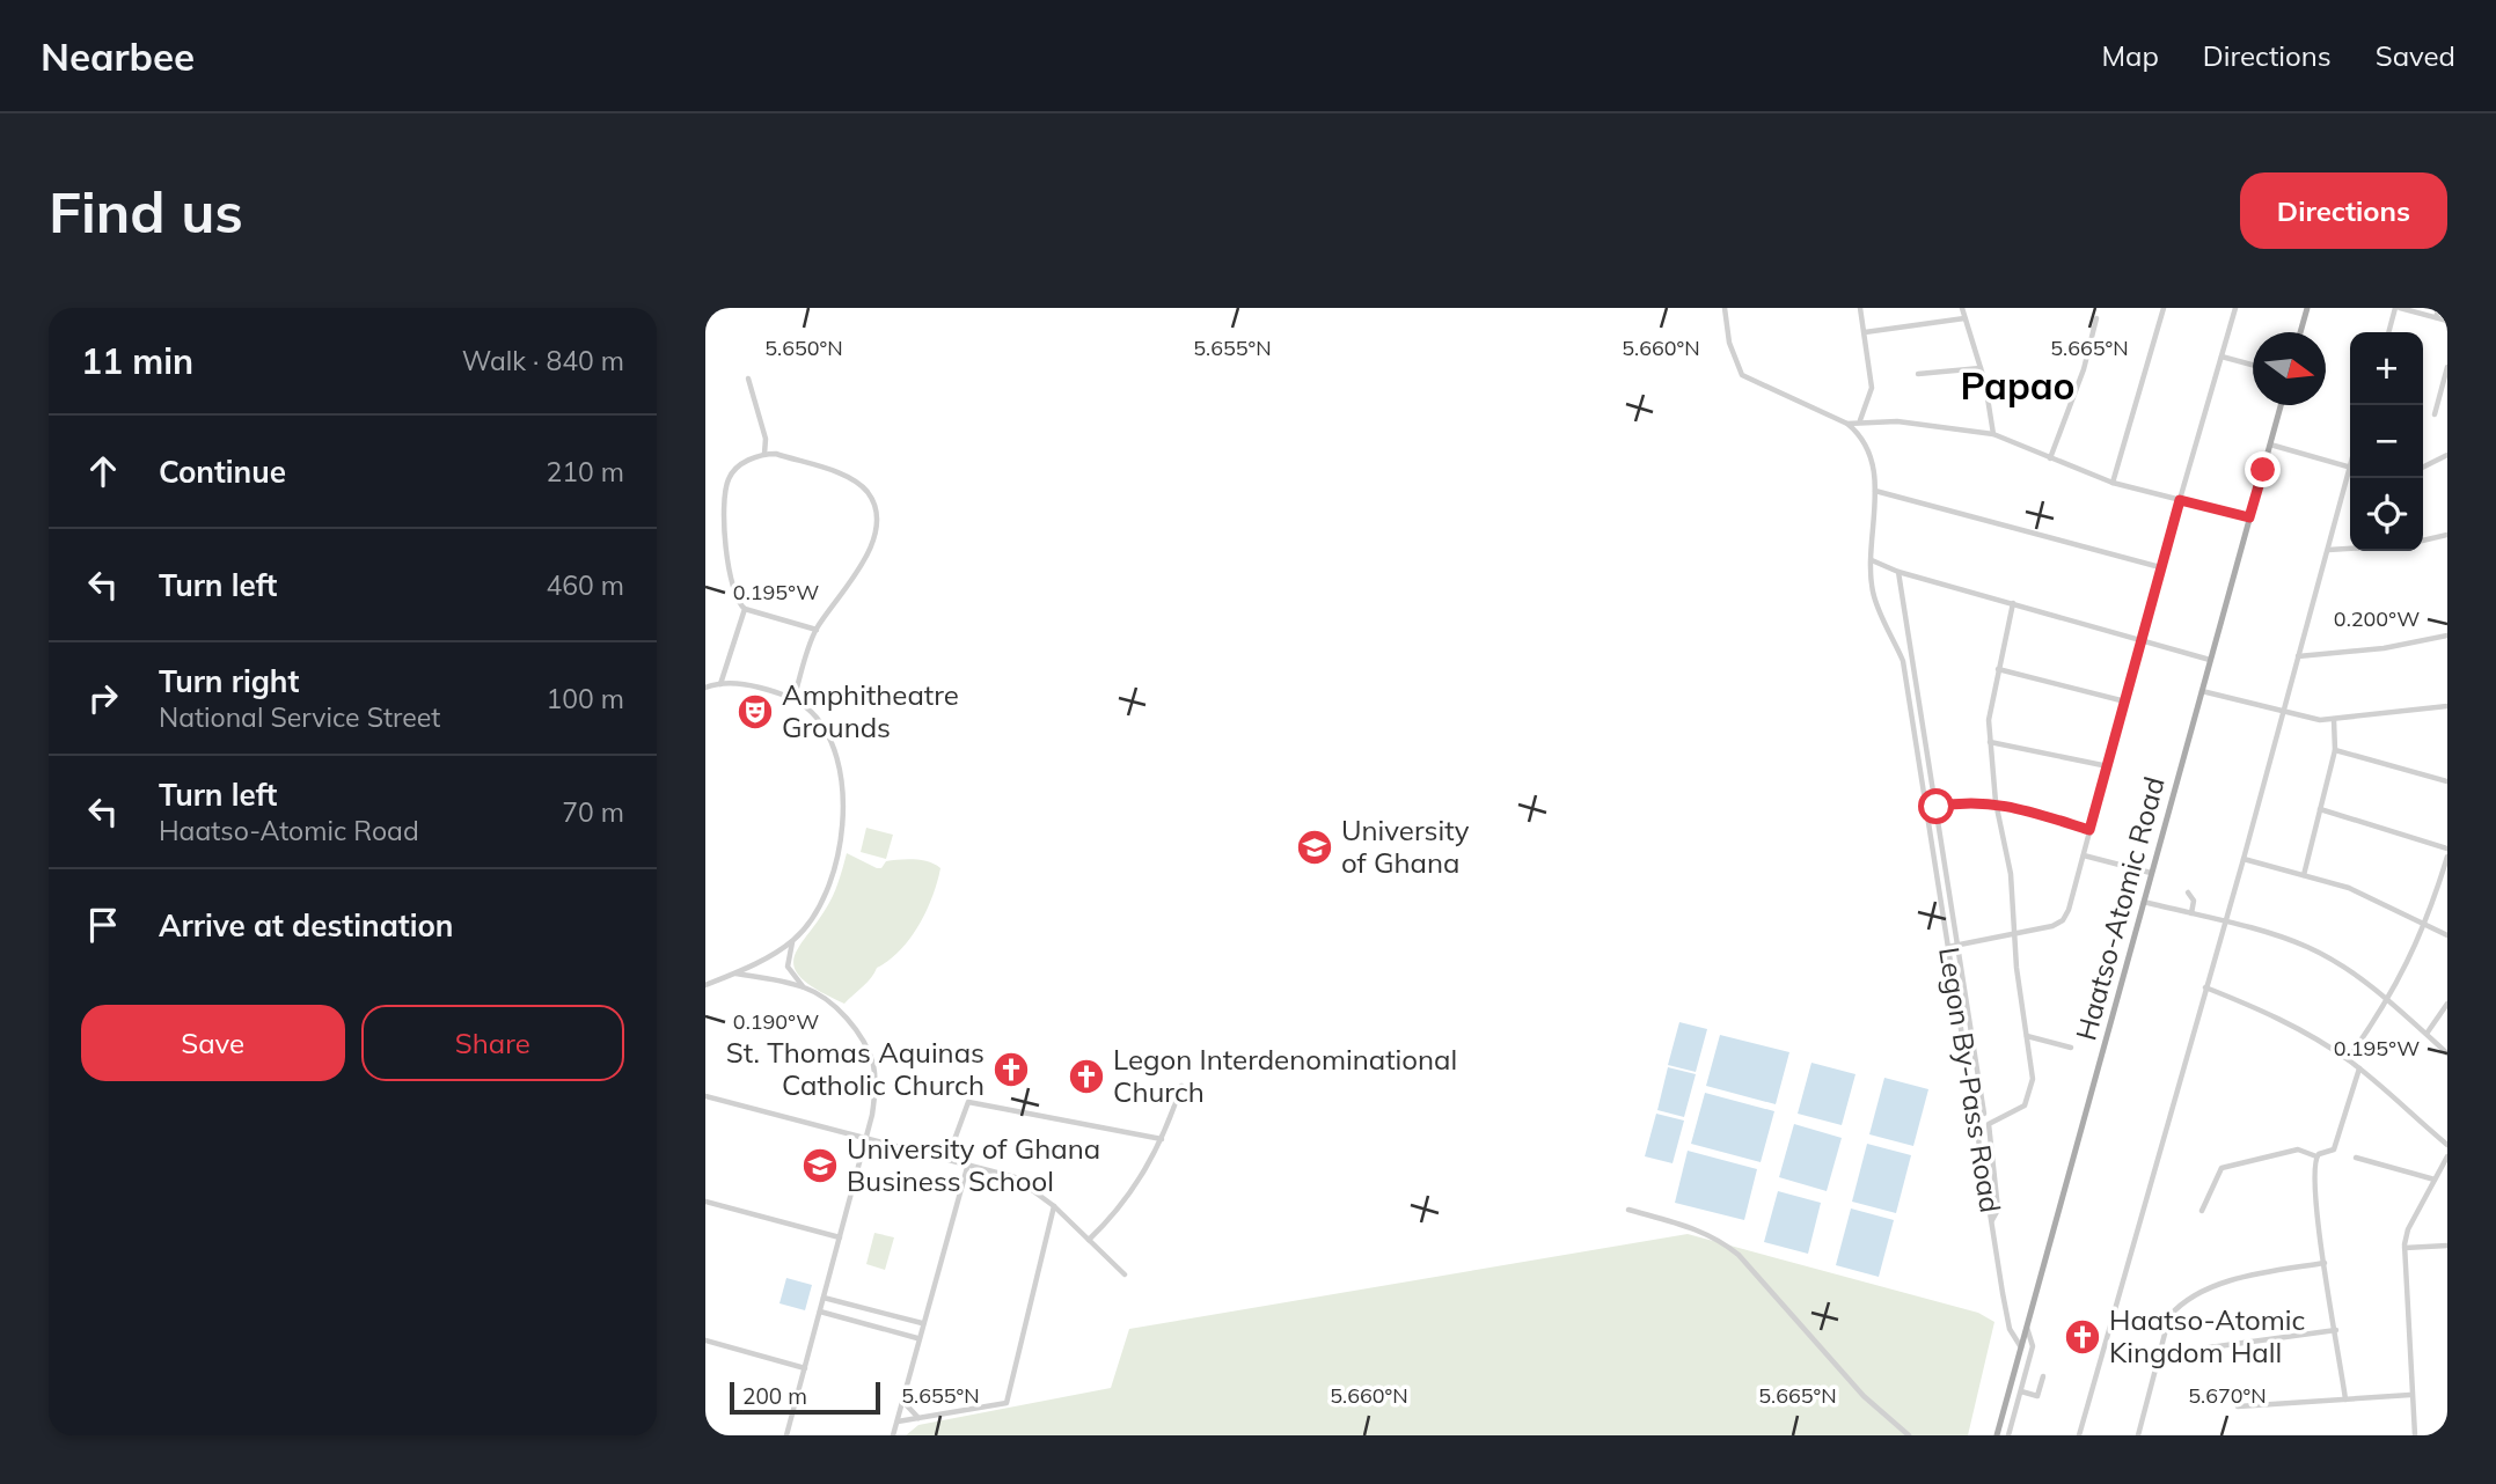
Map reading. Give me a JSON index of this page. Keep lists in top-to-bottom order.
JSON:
{
  "streets": {
    "main road": ["Haatso-Atomic Road"],
    "street": ["Legon By-Pass Road"]
  },
  "crossings": [
    ["Haatso-Atomic Road", "Legon By-Pass Road"]
  ],
  "districts": ["Papao"],
  "places": {
    "theatre": ["Amphitheatre Grounds"],
    "school or university": ["University of Ghana", "University of Ghana Business School"],
    "church": ["St. Thomas Aquinas Catholic Church", "Legon Interdenominational Church", "Haatso-Atomic Kingdom Hall"]
  },
  "scale_bar": "200 m",
  "north": "right",
  "page": {
    "header": "Nearbee",
    "nav": ["Map", "Directions", "Saved"],
    "buttons": [
      "Directions",
      ["Save", "Share"]
    ],
    "title": "Find us",
    "heading": ["11 min", "Walk · 840 m"],
    "map_buttons": ["+", "−"],
    "list": [
      ["Continue", "210 m"],
      ["Turn left", "460 m"],
      ["Turn right", "National Service Street", "100 m"],
      ["Turn left", "Haatso-Atomic Road", "70 m"],
      "Arrive at destination"
    ],
    "scale": "200 m"
  },
  "coordinates": [
    "5.650°N",
    "5.655°N",
    "5.660°N",
    "5.665°N",
    "0.195°W",
    "0.200°W",
    "0.190°W",
    "5.670°N"
  ]
}
